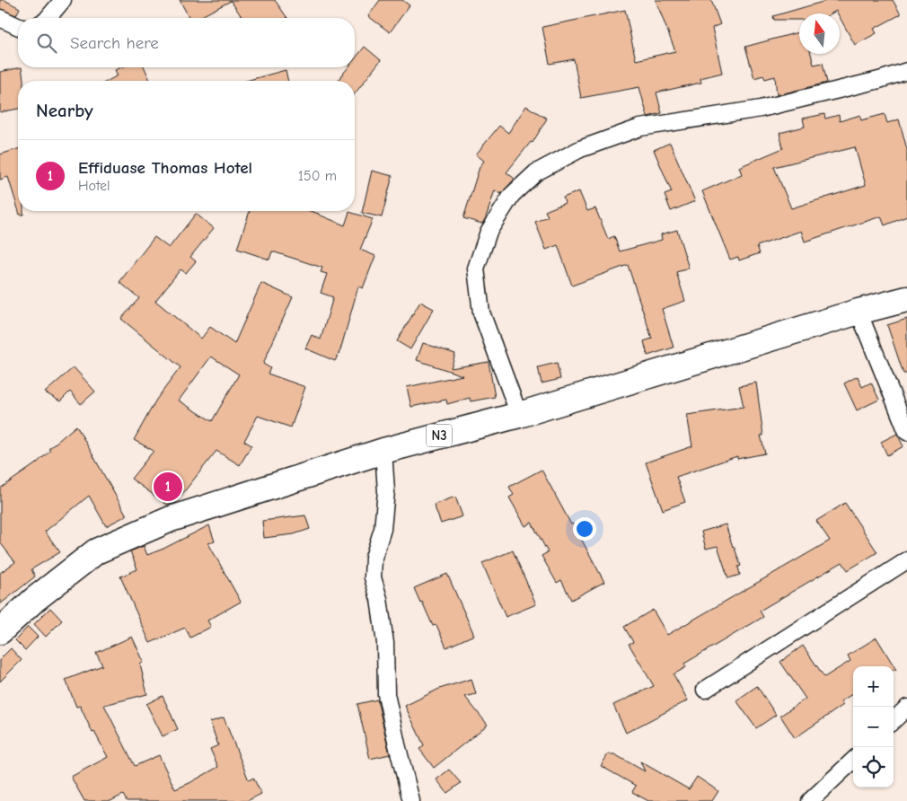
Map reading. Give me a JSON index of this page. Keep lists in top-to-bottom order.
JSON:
{
  "streets": {
    "main road": ["N3"]
  },
  "north": "top",
  "page": {
    "search": "Search here",
    "heading": "Nearby",
    "list": [
      {
        "mark": "1",
        "name": "Effiduase Thomas Hotel",
        "note": "Hotel",
        "value": "150 m"
      }
    ],
    "pins": "1",
    "map_buttons": ["+", "−"]
  }
}
